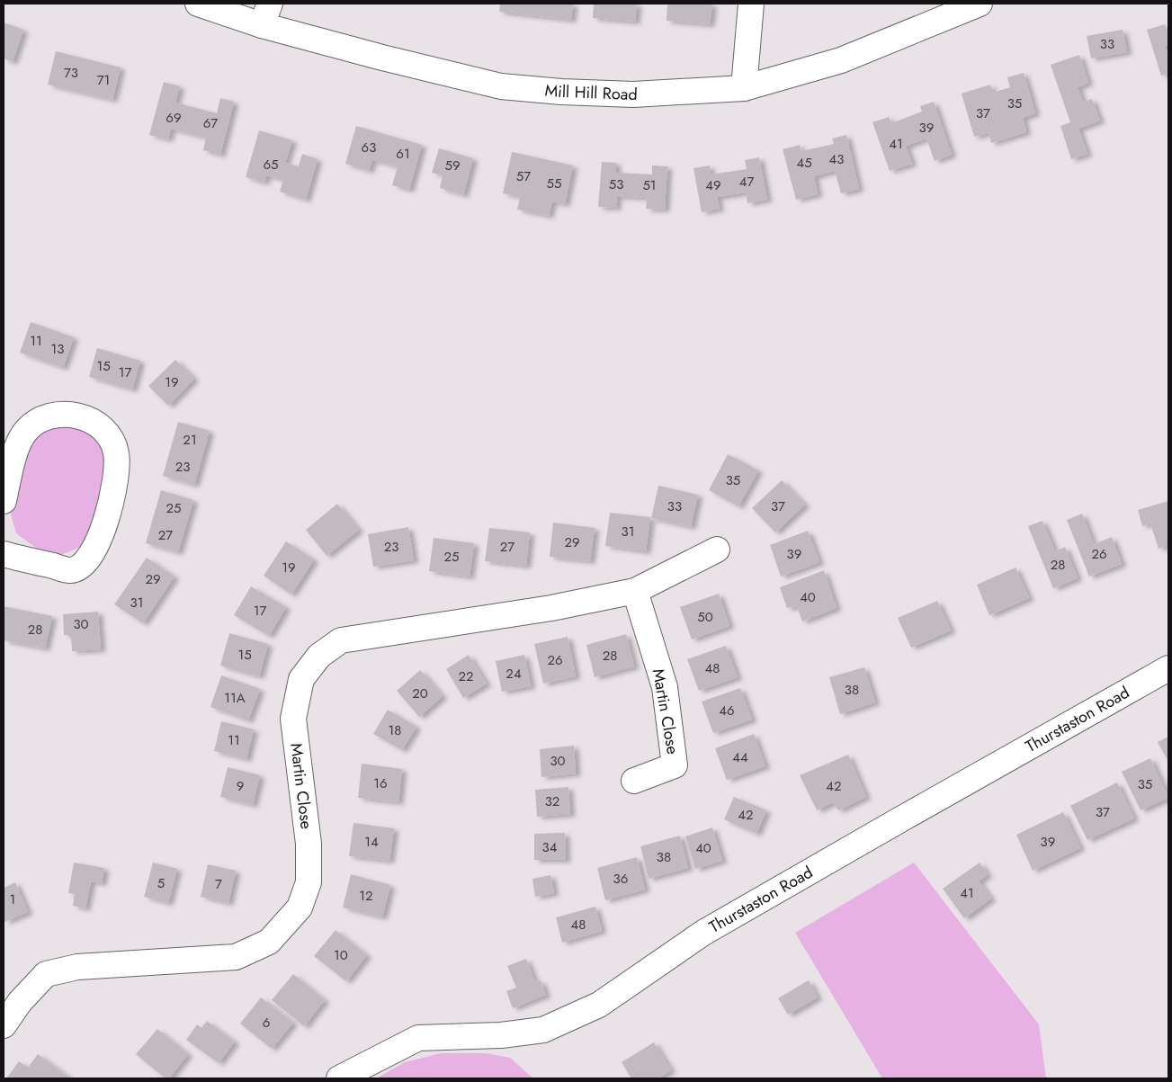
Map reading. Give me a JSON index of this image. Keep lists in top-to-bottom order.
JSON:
{
  "streets": {
    "street": ["Mill Hill Road", "Martin Close", "Thurstaston Road"]
  },
  "house_numbers": [
    "33",
    "73",
    "71",
    "35",
    "37",
    "69",
    "67",
    "39",
    "41",
    "63",
    "61",
    "43",
    "45",
    "65",
    "59",
    "57",
    "47",
    "55",
    "53",
    "51",
    "49",
    "11",
    "13",
    "15",
    "17",
    "19",
    "21",
    "23",
    "35",
    "33",
    "37",
    "25",
    "31",
    "27",
    "29",
    "23",
    "27",
    "39",
    "26",
    "25",
    "28",
    "19",
    "29",
    "40",
    "31",
    "17",
    "50",
    "30",
    "28",
    "15",
    "28",
    "26",
    "48",
    "24",
    "22",
    "38",
    "20",
    "11A",
    "46",
    "18",
    "11",
    "44",
    "30",
    "16",
    "35",
    "9",
    "42",
    "32",
    "37",
    "42",
    "14",
    "39",
    "34",
    "40",
    "38",
    "36",
    "5",
    "7",
    "41",
    "12",
    "1",
    "48",
    "10",
    "6"
  ]
}
